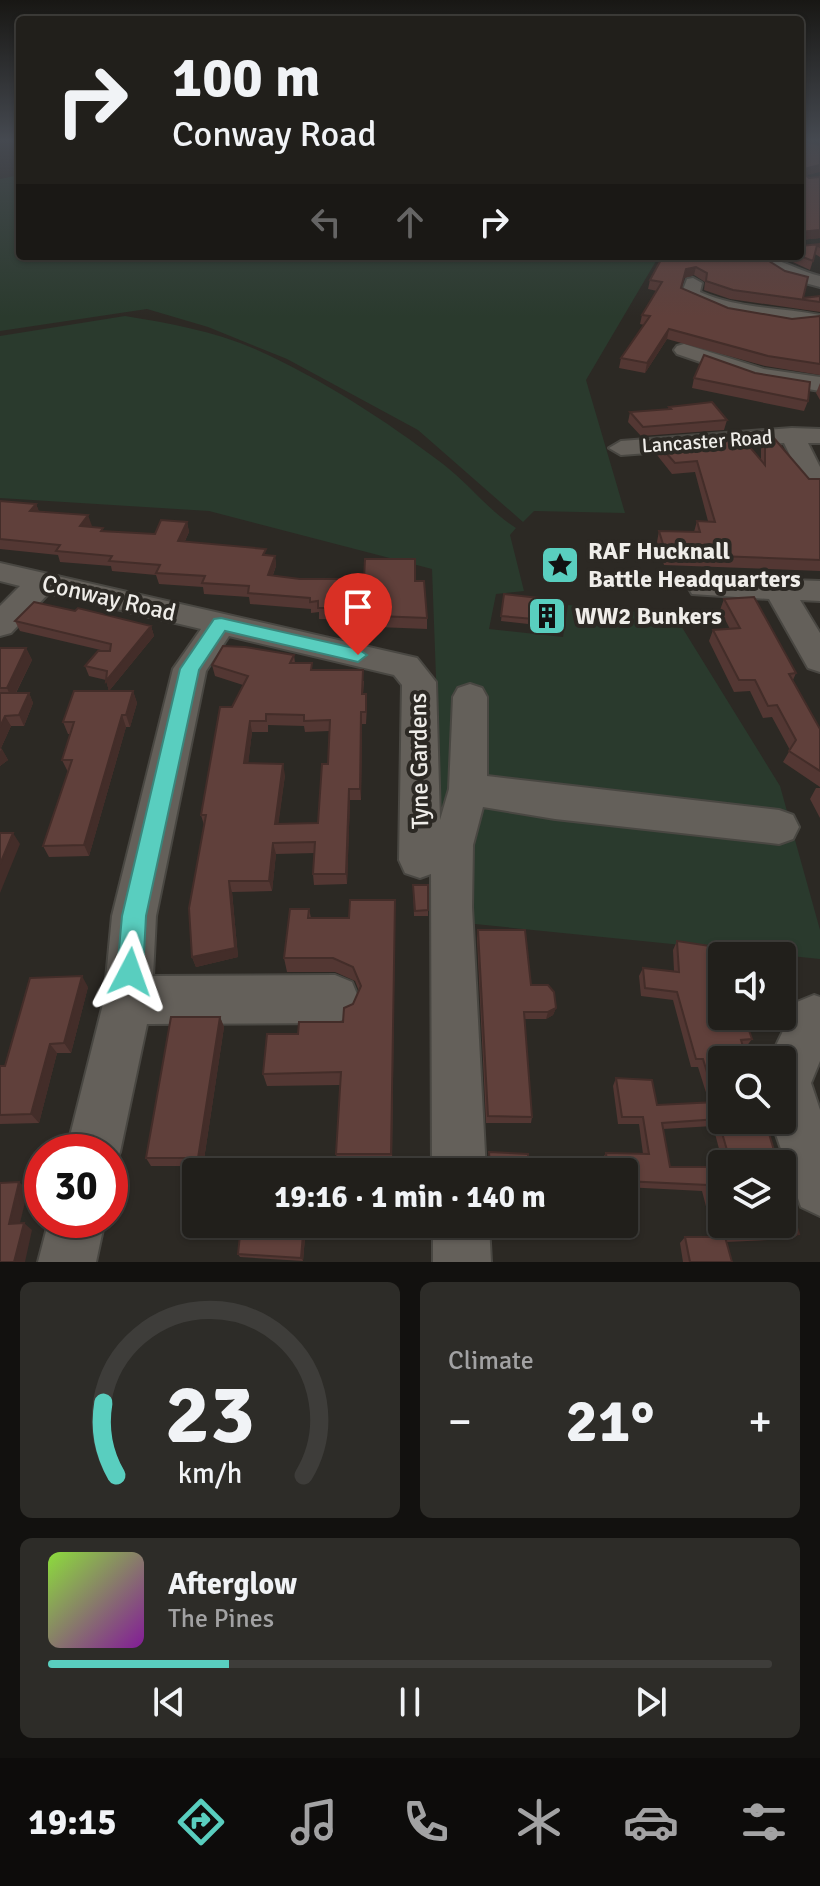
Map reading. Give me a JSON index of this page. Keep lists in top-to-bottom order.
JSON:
{
  "streets": {
    "street": ["Lancaster Road", "Conway Road", "Tyne Gardens"]
  },
  "crossings": [
    ["Conway Road", "Tyne Gardens"]
  ],
  "places": {
    "place": ["RAF Hucknall Battle Headquarters"],
    "building": ["WW2 Bunkers"]
  },
  "page": {
    "turn": ["100 m", "Conway Road"],
    "limit": "30",
    "trip": "19:16 · 1 min · 140 m",
    "tile": "Climate",
    "heat": ["−", "21°", "+"],
    "song": ["Afterglow", "The Pines"],
    "tabs": "19:15",
    "gauge": ["23", "km/h"]
  }
}
